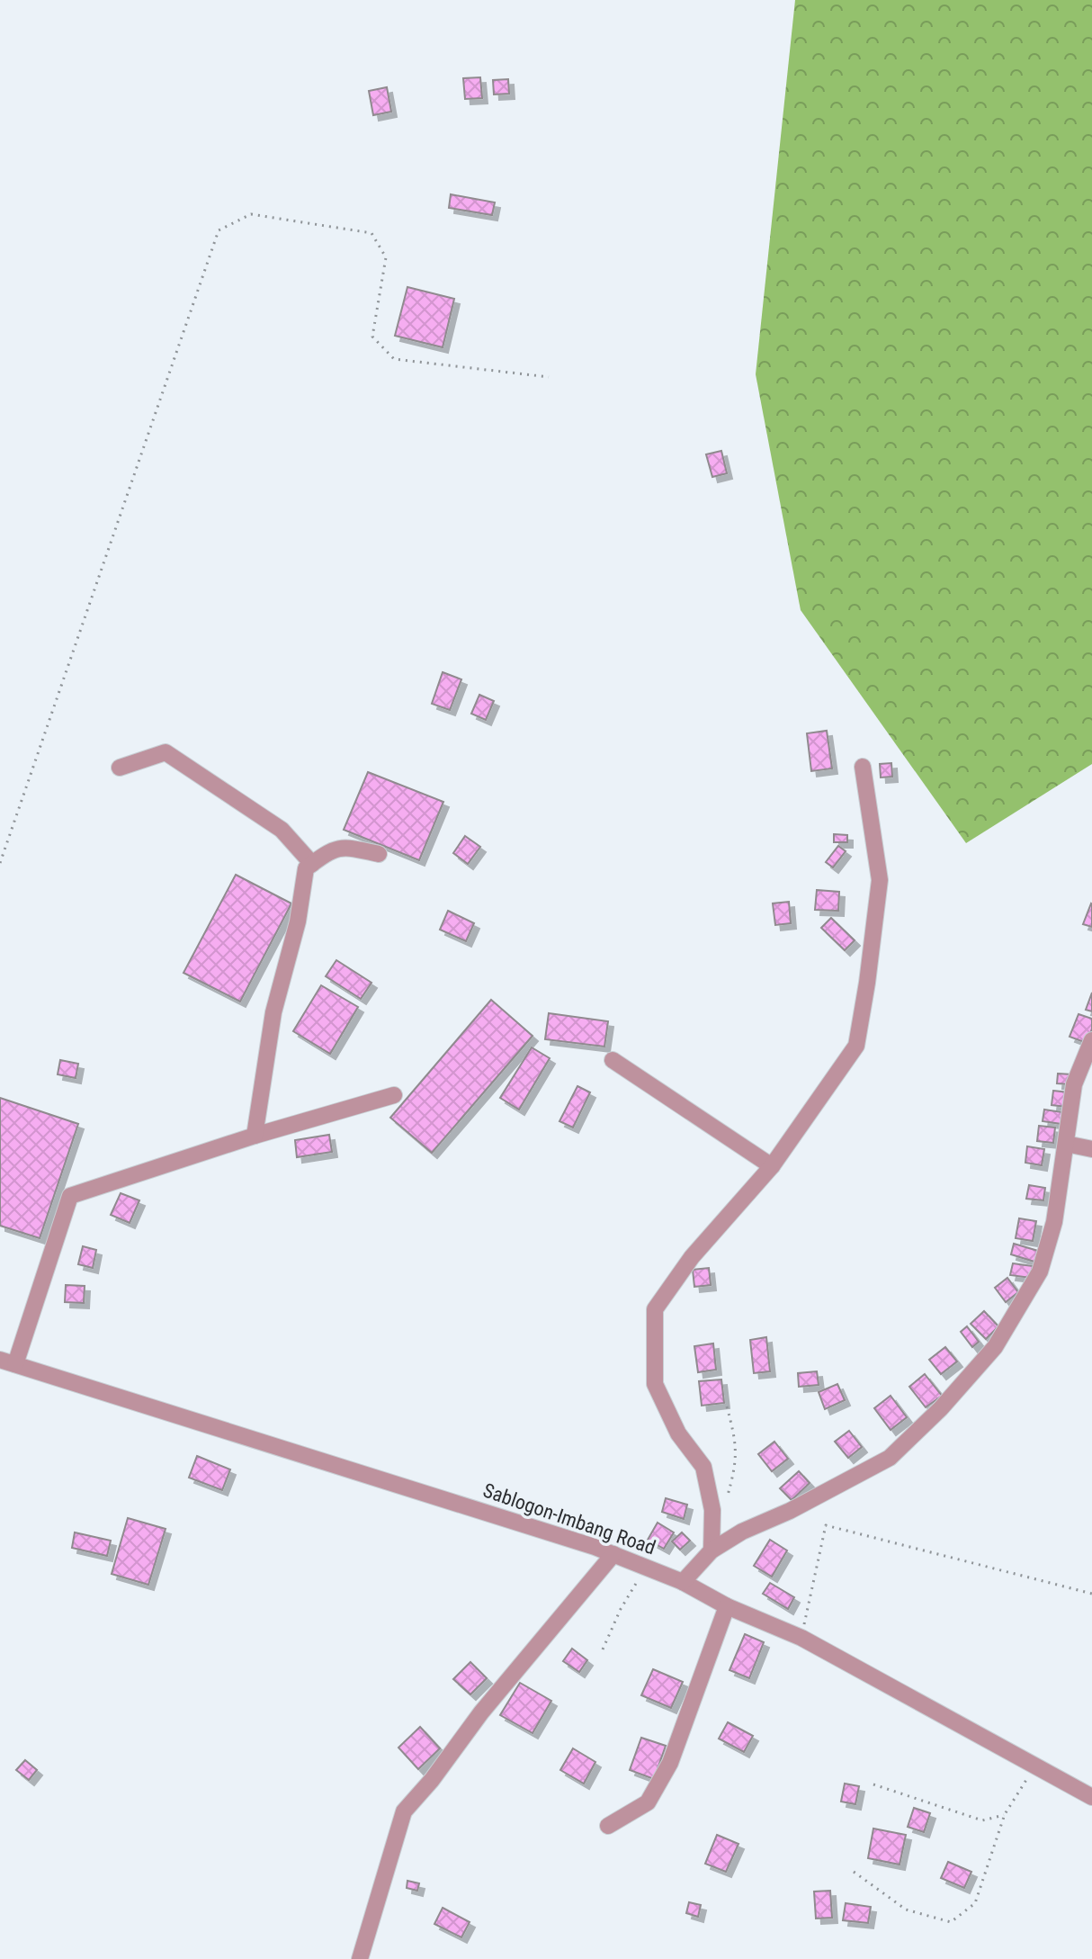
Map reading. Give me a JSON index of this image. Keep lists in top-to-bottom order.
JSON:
{
  "streets": {
    "street": ["Sablogon-Imbang Road"]
  }
}
